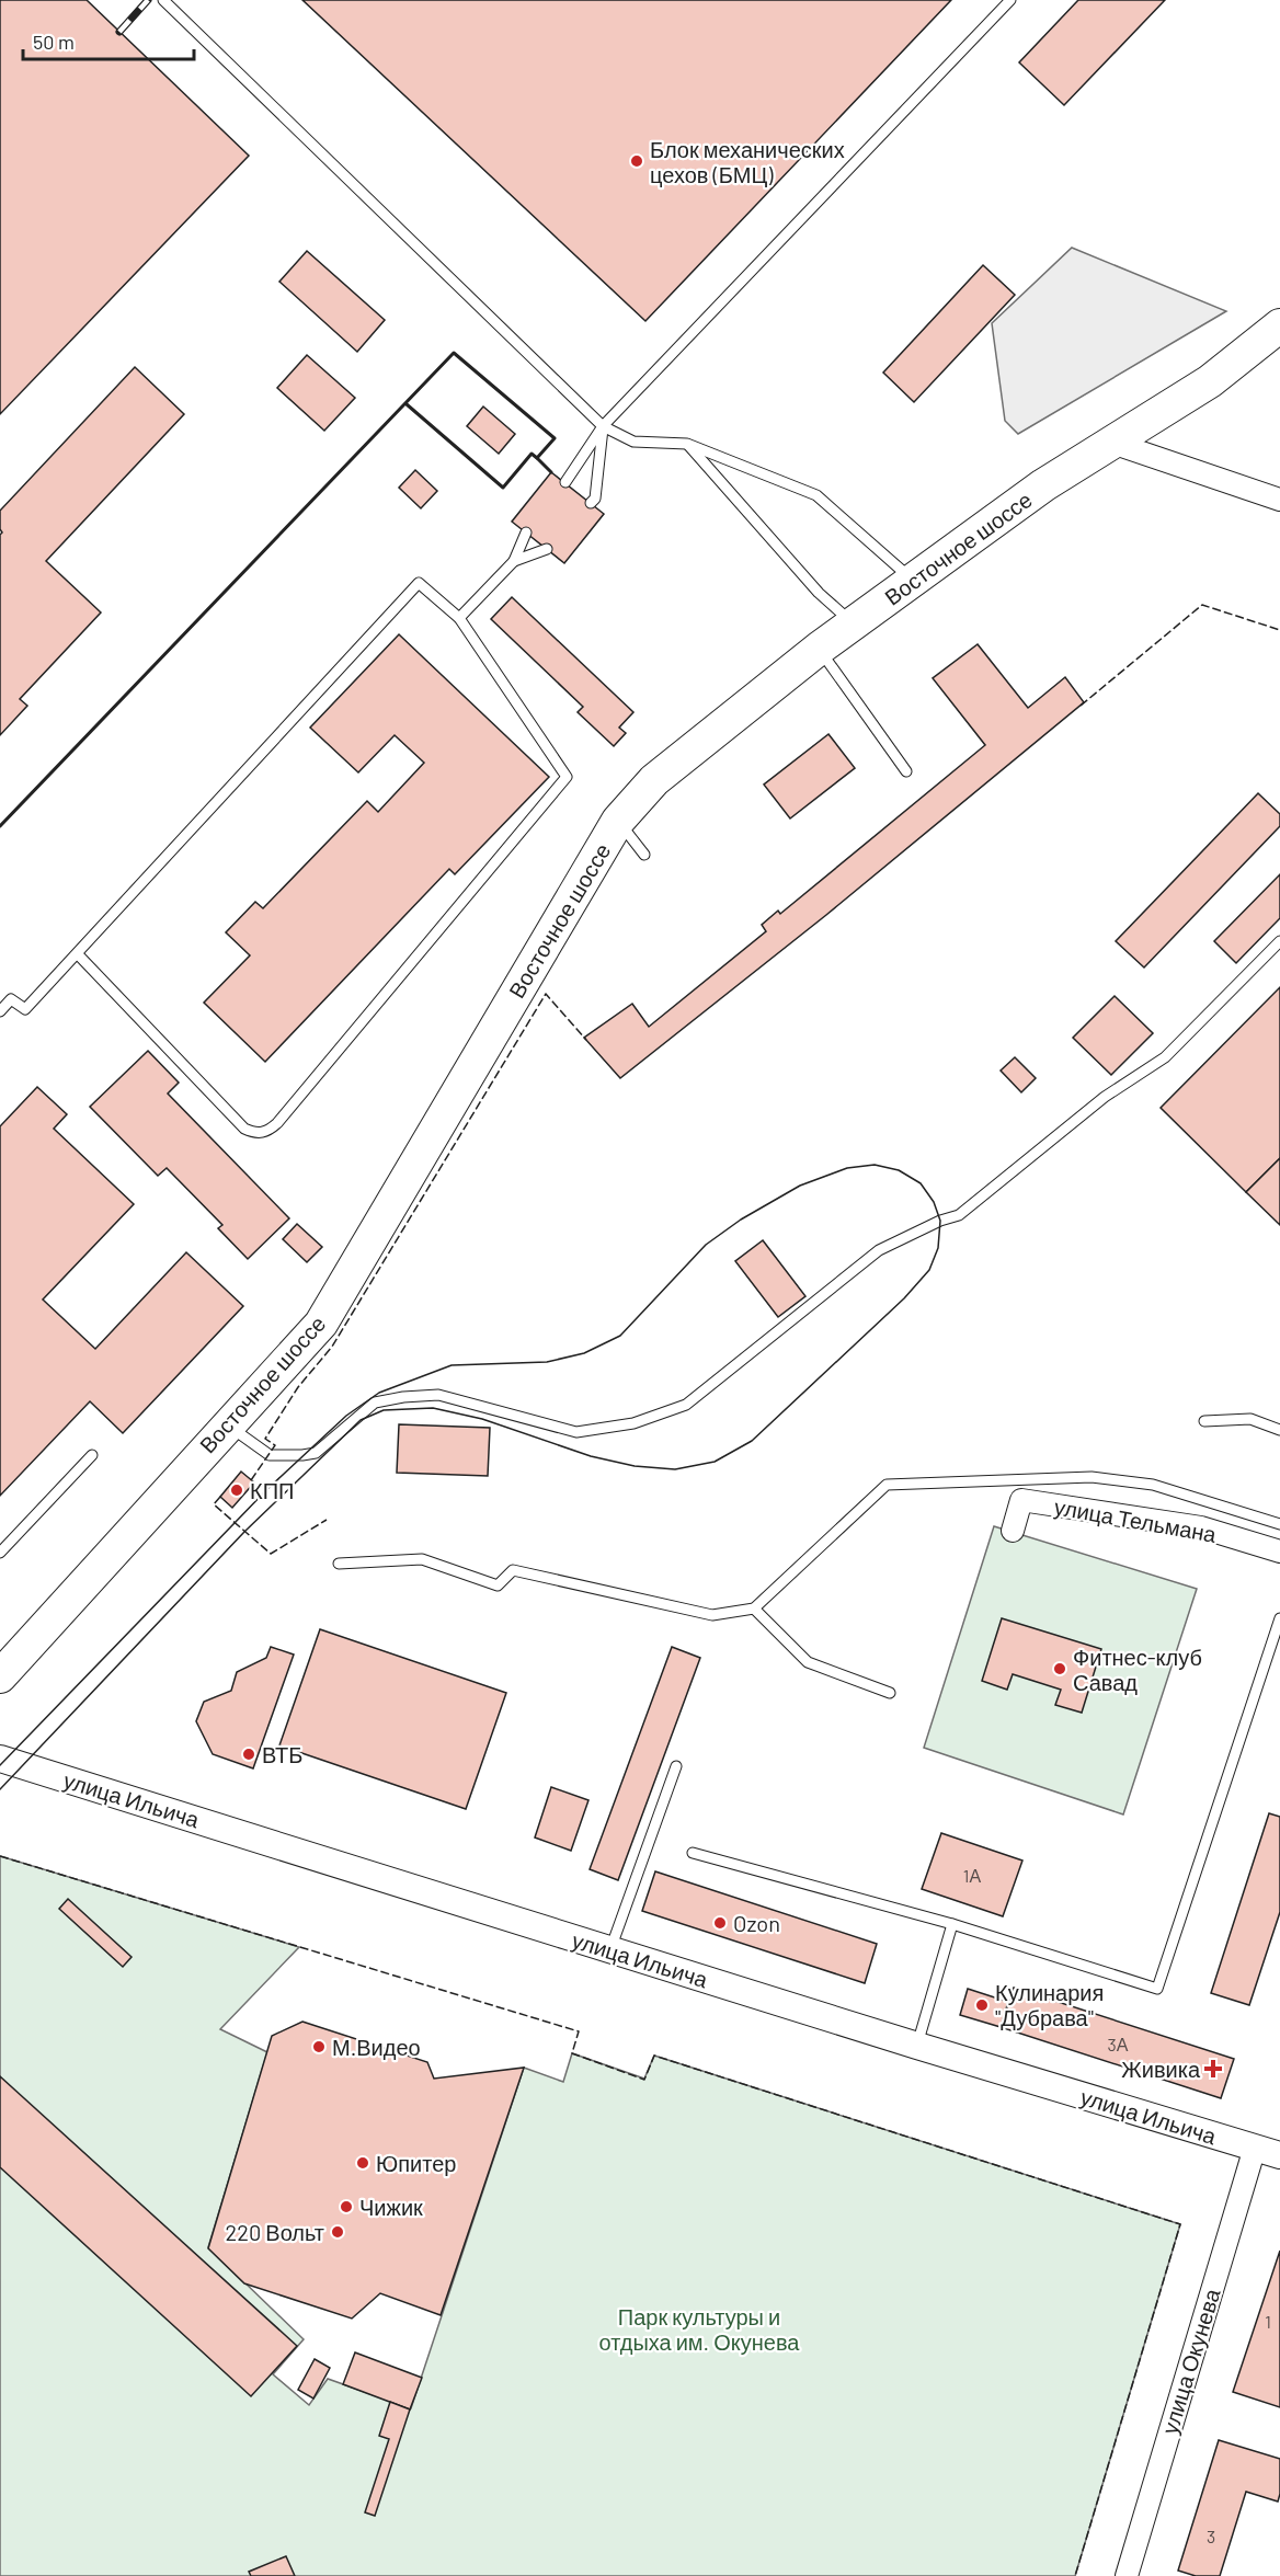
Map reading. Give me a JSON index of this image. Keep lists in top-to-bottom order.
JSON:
{
  "streets": {
    "main road": ["Восточное шоссе"],
    "street": ["улица Тельмана", "улица Ильича", "улица Окунева"]
  },
  "crossings": [
    ["улица Ильича", "улица Окунева"]
  ],
  "parks": ["Парк культуры и отдыха им. Окунева"],
  "places": {
    "other": [
      "Блок механических цехов (БМЦ)",
      "КПП",
      "Фитнес-клуб Савад",
      "ВТБ",
      "Ozon",
      "Кулинария \"Дубрава\"",
      "М.Видео",
      "Юпитер",
      "Чижик",
      "220 Вольт"
    ],
    "health": ["Живика"]
  },
  "house_numbers": [
    "1А",
    "3А",
    "1",
    "3"
  ],
  "scale_bar": "50 m"
}
